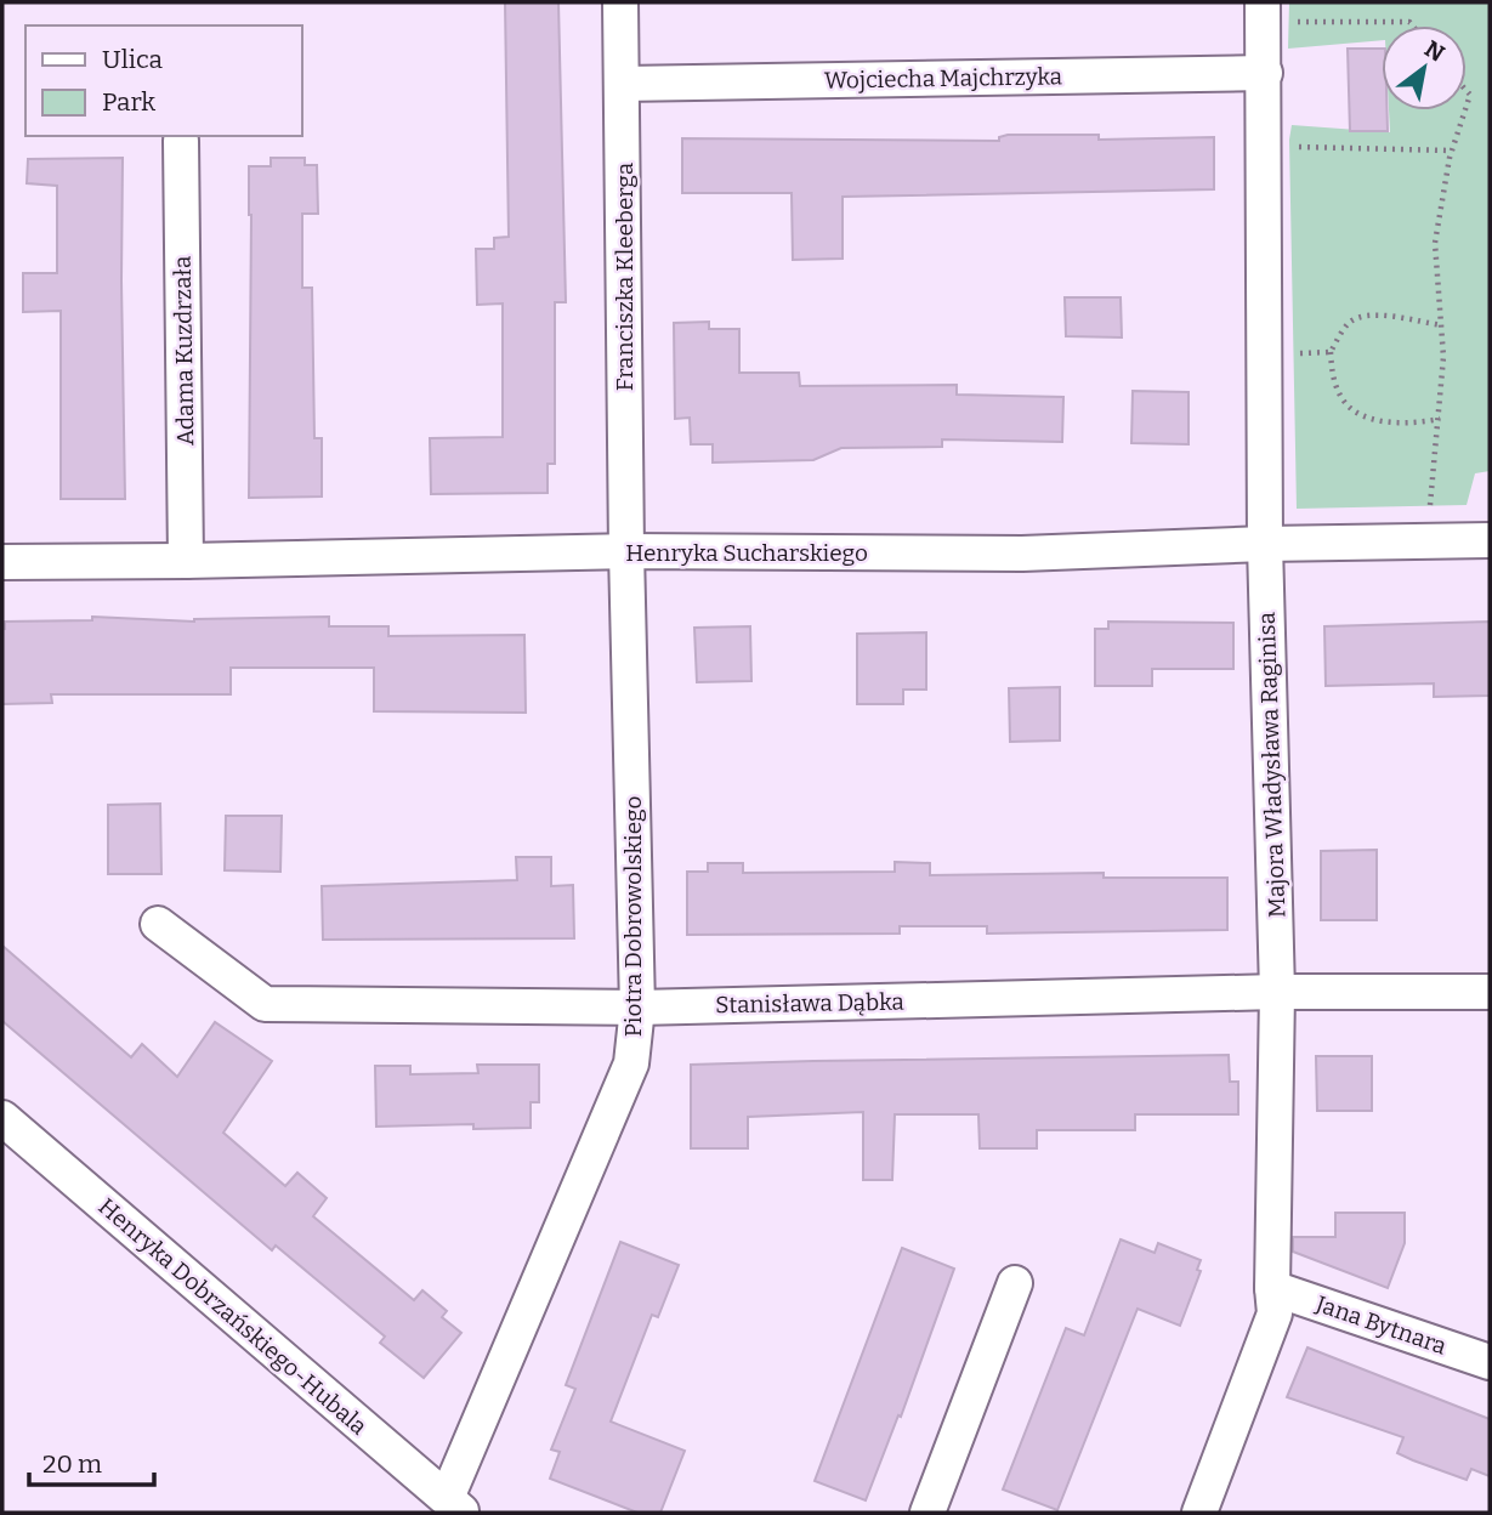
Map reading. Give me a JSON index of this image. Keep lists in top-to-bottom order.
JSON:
{
  "streets": {
    "street": [
      "Wojciecha Majchrzyka",
      "Franciszka Kleeberga",
      "Adama Kuzdrzała",
      "Henryka Sucharskiego",
      "Majora Władysława Raginisa",
      "Piotra Dobrowolskiego",
      "Stanisława Dąbka",
      "Henryka Dobrzańskiego-Hubala",
      "Jana Bytnara"
    ]
  },
  "crossings": [
    ["Wojciecha Majchrzyka", "Franciszka Kleeberga"],
    ["Wojciecha Majchrzyka", "Majora Władysława Raginisa"],
    ["Franciszka Kleeberga", "Henryka Sucharskiego"],
    ["Franciszka Kleeberga", "Piotra Dobrowolskiego"],
    ["Adama Kuzdrzała", "Henryka Sucharskiego"],
    ["Henryka Sucharskiego", "Majora Władysława Raginisa"],
    ["Henryka Sucharskiego", "Piotra Dobrowolskiego"],
    ["Majora Władysława Raginisa", "Stanisława Dąbka"],
    ["Majora Władysława Raginisa", "Jana Bytnara"],
    ["Piotra Dobrowolskiego", "Stanisława Dąbka"],
    ["Piotra Dobrowolskiego", "Henryka Dobrzańskiego-Hubala"]
  ],
  "legend": ["Ulica", "Park"],
  "scale_bar": "20 m",
  "north": "top right"
}
